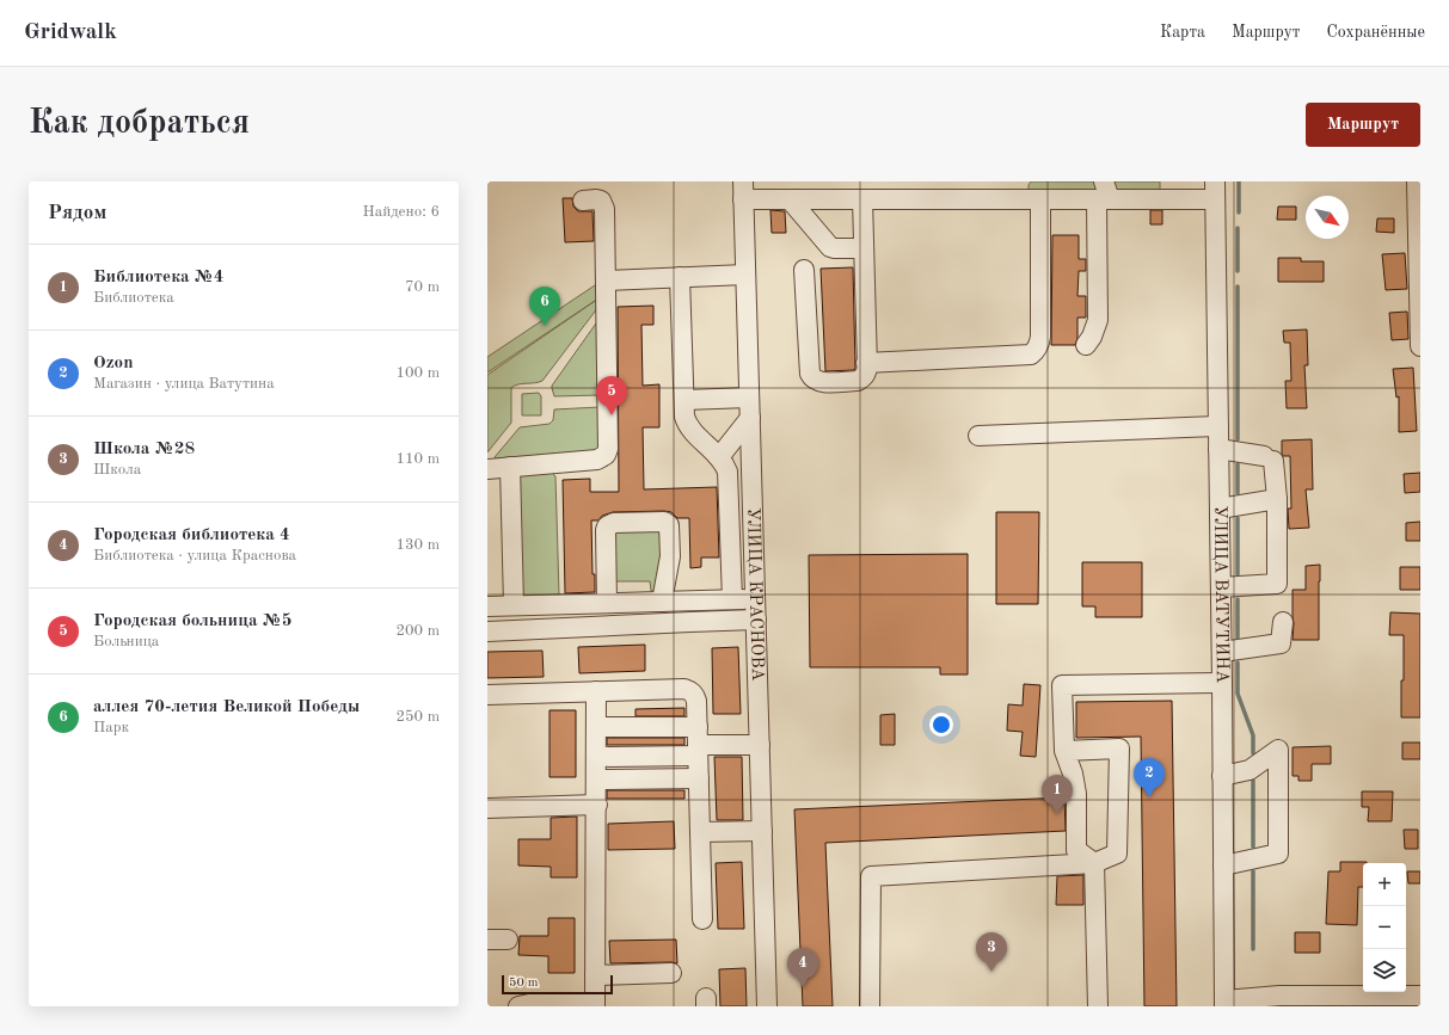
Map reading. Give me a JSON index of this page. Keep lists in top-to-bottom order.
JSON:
{
  "streets": {
    "street": ["УЛИЦА КРАСНОВА", "УЛИЦА ВАТУТИНА"]
  },
  "scale_bar": "50 m",
  "north": "bottom right",
  "page": {
    "header": "Gridwalk",
    "nav": ["Карта", "Маршрут", "Сохранённые"],
    "buttons": "Маршрут",
    "title": "Как добраться",
    "heading": ["Рядом", "Найдено: 6"],
    "list": [
      {
        "mark": "1",
        "name": "Библиотека №4",
        "note": "Библиотека",
        "value": "70 m"
      },
      {
        "mark": "2",
        "name": "Ozon",
        "note": "Магазин · улица Ватутина",
        "value": "100 m"
      },
      {
        "mark": "3",
        "name": "Школа №28",
        "note": "Школа",
        "value": "110 m"
      },
      {
        "mark": "4",
        "name": "Городская библиотека 4",
        "note": "Библиотека · улица Краснова",
        "value": "130 m"
      },
      {
        "mark": "5",
        "name": "Городская больница №5",
        "note": "Больница",
        "value": "200 m"
      },
      {
        "mark": "6",
        "name": "аллея 70-летия Великой Победы",
        "note": "Парк",
        "value": "250 m"
      }
    ],
    "pins": [
      "6",
      "5",
      "2",
      "1",
      "3",
      "4"
    ],
    "map_buttons": ["+", "−"],
    "scale": "50 m"
  }
}
